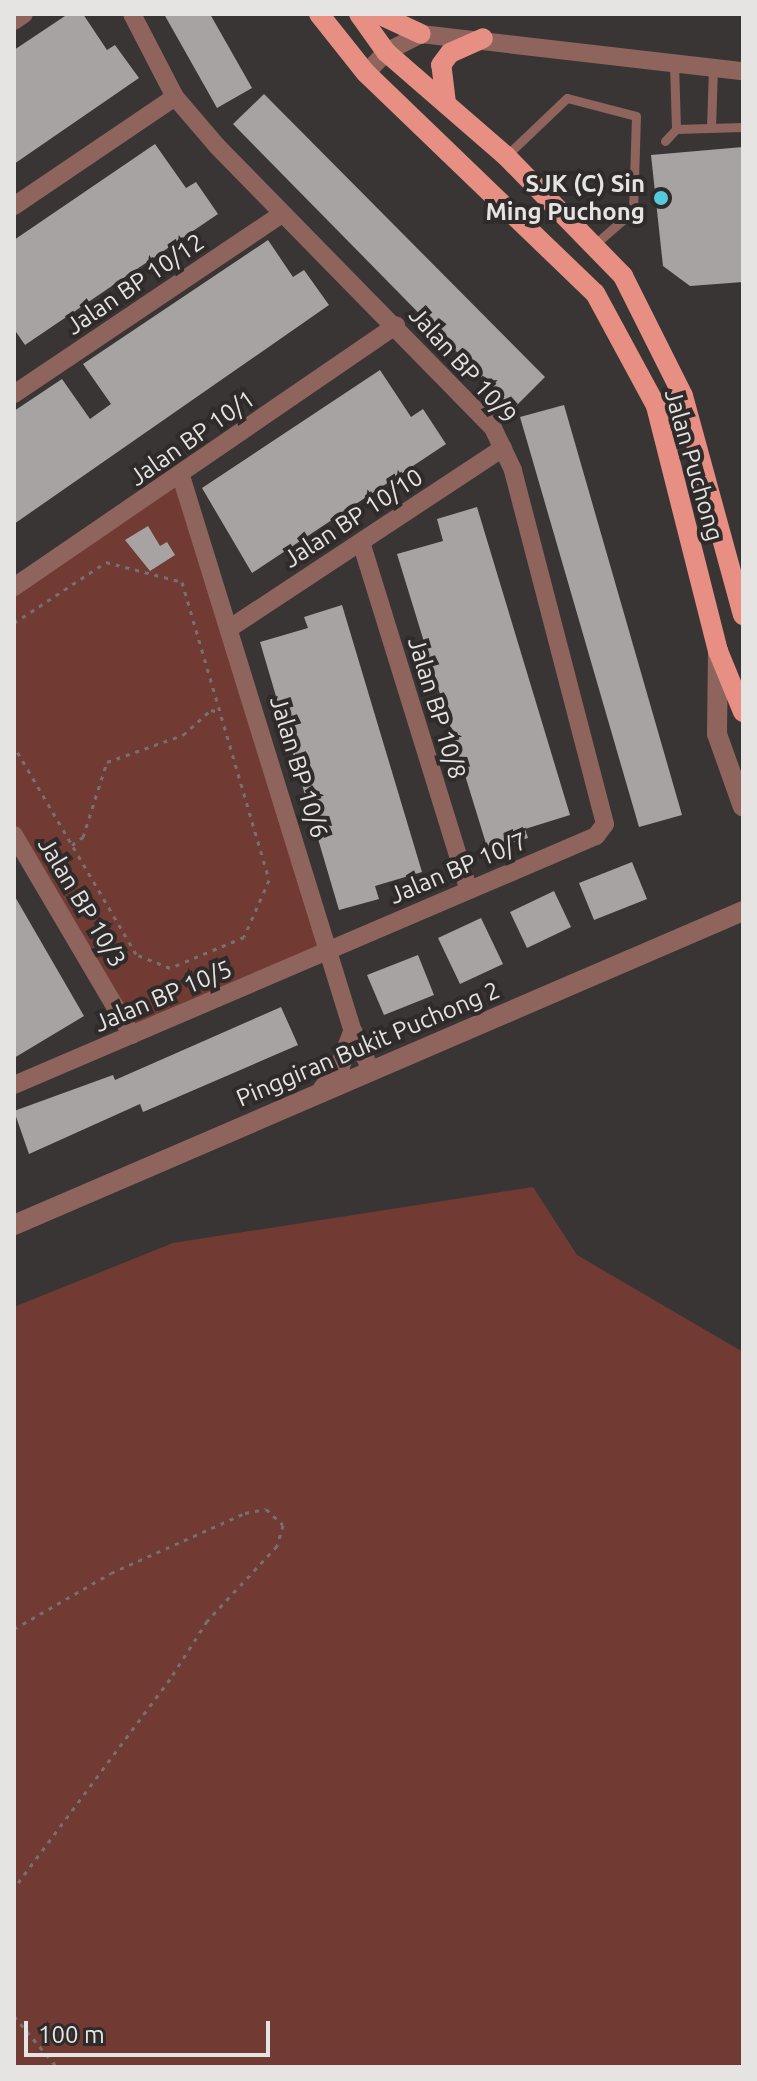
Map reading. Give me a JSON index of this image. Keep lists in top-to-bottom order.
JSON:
{
  "streets": {
    "main road": ["Jalan Puchong"],
    "street": [
      "Jalan BP 10/12",
      "Jalan BP 10/9",
      "Jalan BP 10/1",
      "Jalan BP 10/10",
      "Jalan BP 10/8",
      "Jalan BP 10/6",
      "Jalan BP 10/7",
      "Jalan BP 10/3",
      "Jalan BP 10/5",
      "Pinggiran Bukit Puchong 2"
    ]
  },
  "crossings": [
    ["Jalan BP 10/12", "Jalan BP 10/9"],
    ["Jalan BP 10/9", "Jalan BP 10/1"],
    ["Jalan BP 10/9", "Jalan BP 10/10"],
    ["Jalan BP 10/9", "Jalan BP 10/7"],
    ["Jalan BP 10/1", "Jalan BP 10/6"],
    ["Jalan BP 10/10", "Jalan BP 10/8"],
    ["Jalan BP 10/10", "Jalan BP 10/6"],
    ["Jalan BP 10/8", "Jalan BP 10/7"],
    ["Jalan BP 10/6", "Jalan BP 10/7"],
    ["Jalan BP 10/6", "Jalan BP 10/5"],
    ["Jalan BP 10/6", "Pinggiran Bukit Puchong 2"],
    ["Jalan BP 10/7", "Jalan BP 10/5"],
    ["Jalan BP 10/3", "Jalan BP 10/5"]
  ],
  "places": ["SJK (C) Sin Ming Puchong"],
  "scale_bar": "100 m"
}
